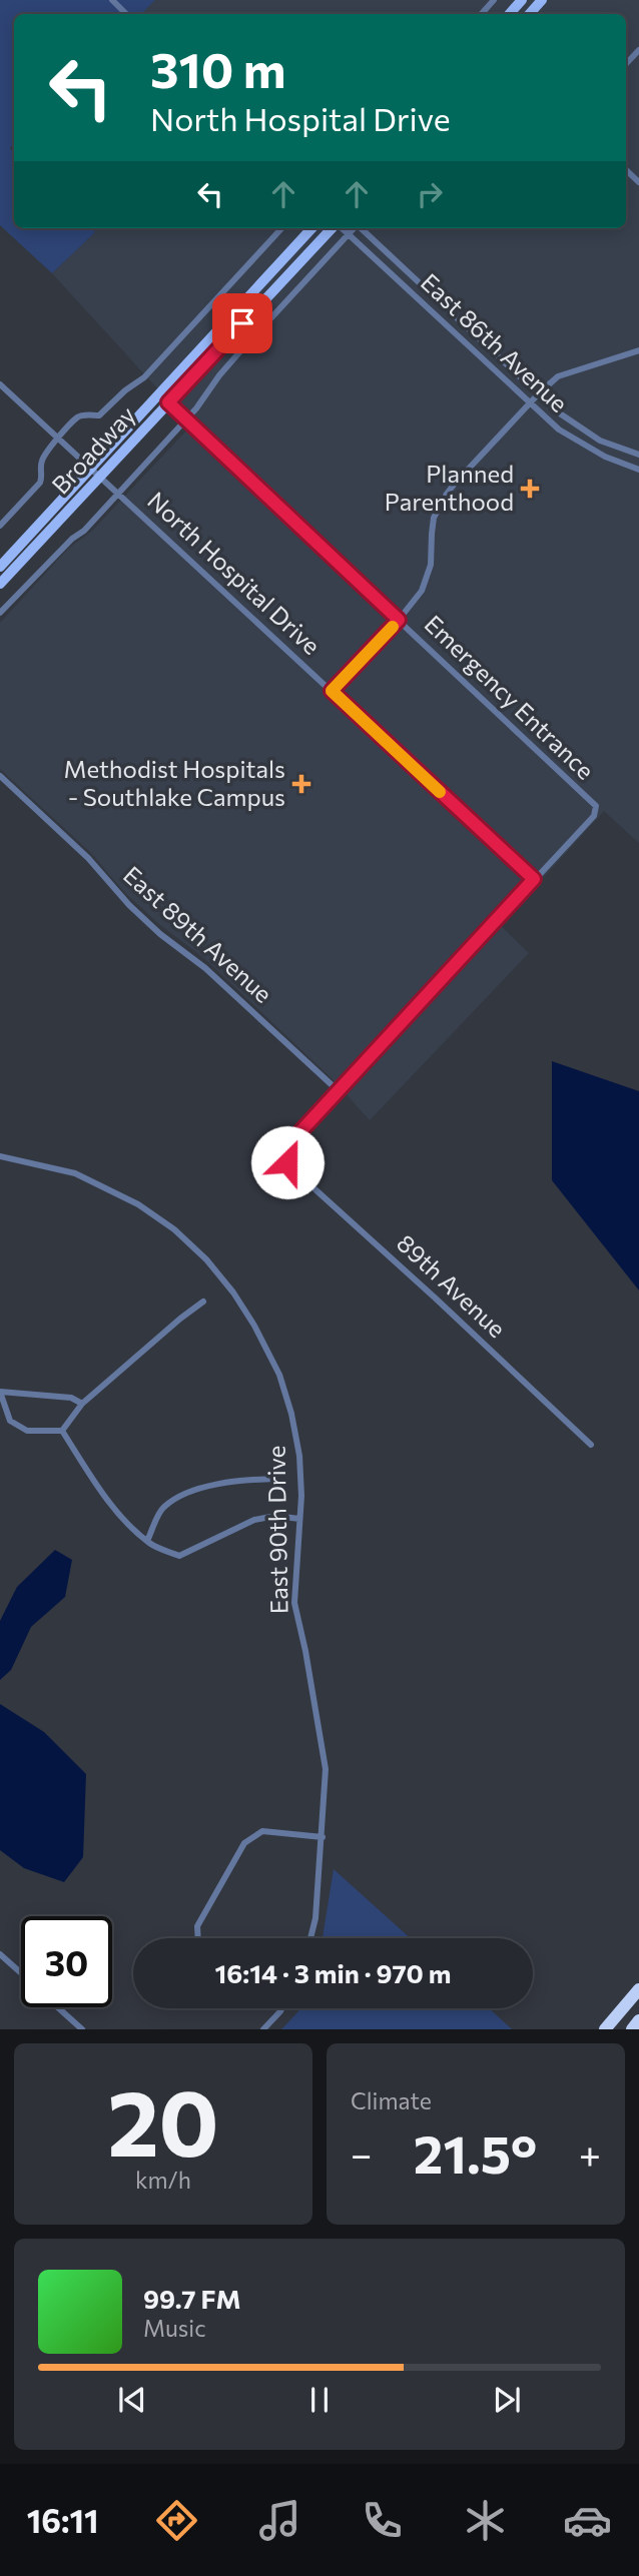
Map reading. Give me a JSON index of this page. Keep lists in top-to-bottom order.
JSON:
{
  "streets": {
    "main road": ["Broadway"],
    "street": [
      "East 86th Avenue",
      "North Hospital Drive",
      "Emergency Entrance",
      "East 89th Avenue",
      "89th Avenue",
      "East 90th Drive"
    ]
  },
  "crossings": [
    ["Broadway", "North Hospital Drive"],
    ["Broadway", "Emergency Entrance"],
    ["North Hospital Drive", "Emergency Entrance"],
    ["East 89th Avenue", "89th Avenue"]
  ],
  "places": {
    "health": ["Planned Parenthood", "Methodist Hospitals - Southlake Campus"]
  },
  "page": {
    "turn": ["310 m", "North Hospital Drive"],
    "limit": "30",
    "trip": "16:14 · 3 min · 970 m",
    "tile": [
      ["20", "km/h"],
      "Climate"
    ],
    "heat": ["−", "21.5°", "+"],
    "song": ["99.7 FM", "Music"],
    "tabs": "16:11"
  }
}
